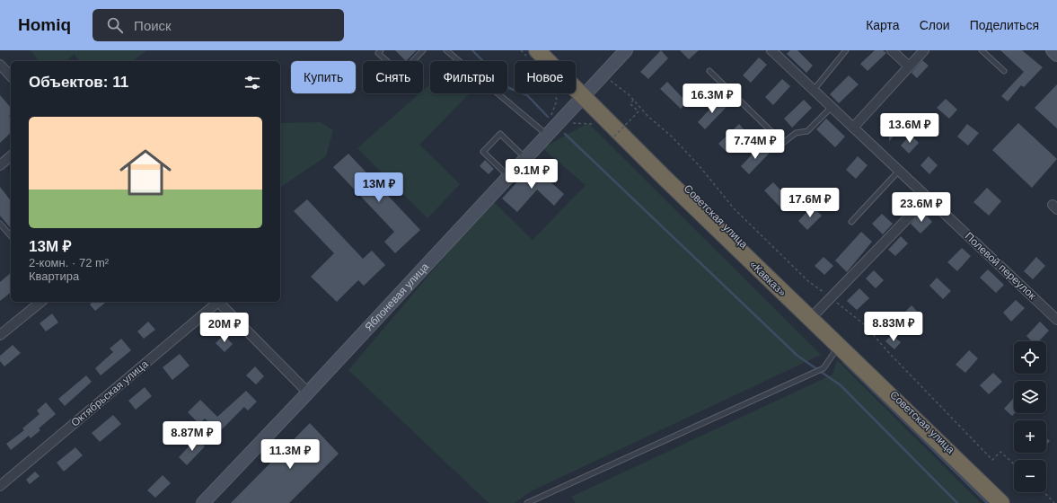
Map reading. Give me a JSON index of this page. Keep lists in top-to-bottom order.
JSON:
{
  "streets": {
    "highway": ["Советская улица", "«Кавказ»"],
    "street": ["Полевой переулок", "Яблоневая улица", "Октябрьская улица"]
  },
  "crossings": [
    ["Советская улица", "«Кавказ»"],
    ["Советская улица", "Яблоневая улица"],
    ["«Кавказ»", "Яблоневая улица"]
  ],
  "page": {
    "header": "Homiq",
    "search": "Поиск",
    "nav": ["Карта", "Слои", "Поделиться"],
    "chip": [
      "Купить",
      "Снять",
      "Фильтры",
      "Новое"
    ],
    "heading": "Объектов: 11",
    "price": [
      "16.3M ₽",
      "13.6M ₽",
      "7.74M ₽",
      "9.1M ₽",
      "13M ₽",
      "17.6M ₽",
      "23.6M ₽",
      "8.83M ₽",
      "20M ₽",
      "8.87M ₽",
      "11.3M ₽"
    ],
    "list": [
      {
        "name": "13M ₽",
        "note": "2-комн. · 72 m² · Квартира"
      }
    ],
    "map_buttons": ["+", "−"]
  }
}
